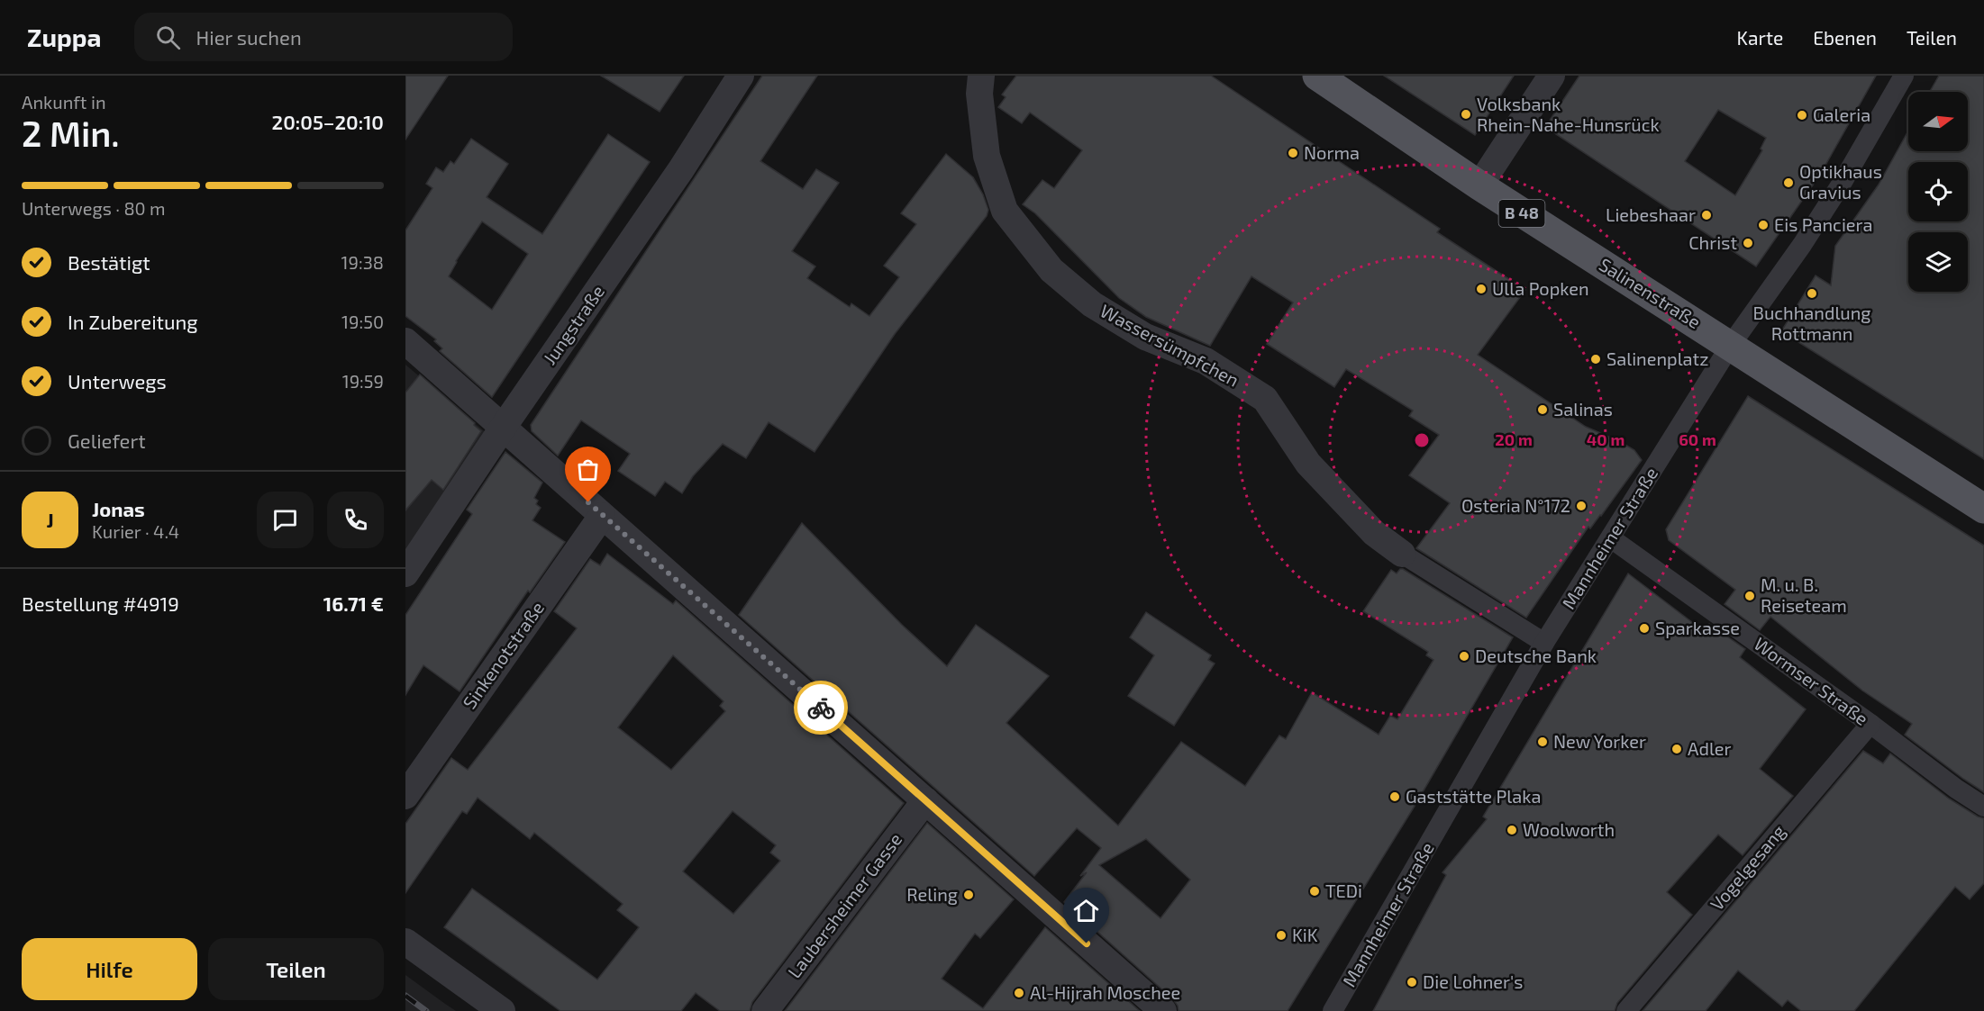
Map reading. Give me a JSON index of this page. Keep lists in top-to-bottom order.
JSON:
{
  "streets": {
    "main road": ["B 48", "Salinenstraße"],
    "street": [
      "Jungstraße",
      "Wassersümpfchen",
      "Mannheimer Straße",
      "Sinkenotstraße",
      "Wormser Straße",
      "Vogelgesang",
      "Laubersheimer Gasse"
    ]
  },
  "crossings": [
    ["Salinenstraße", "Mannheimer Straße"],
    ["Wassersümpfchen", "Mannheimer Straße"],
    ["Mannheimer Straße", "Wormser Straße"],
    ["Wormser Straße", "Vogelgesang"]
  ],
  "places": [
    "Volksbank Rhein-Nahe-Hunsrück",
    "Galeria",
    "Norma",
    "Optikhaus Gravius",
    "Liebeshaar",
    "Eis Panciera",
    "Christ",
    "Ulla Popken",
    "Buchhandlung Rottmann",
    "Salinenplatz",
    "Salinas",
    "Osteria N°172",
    "M. u. B. Reiseteam",
    "Sparkasse",
    "Deutsche Bank",
    "New Yorker",
    "Adler",
    "Gaststätte Plaka",
    "Woolworth",
    "TEDi",
    "Reling",
    "KiK",
    "Die Lohner's",
    "Al-Hijrah Moschee"
  ],
  "north": "right",
  "page": {
    "header": "Zuppa",
    "search": "Hier suchen",
    "nav": ["Karte", "Ebenen", "Teilen"],
    "heading": ["2 Min.", "Ankunft in", "20:05–20:10"],
    "panel": [
      "Jonas",
      "Kurier · 4.4",
      "Bestellung #4919",
      "16.71 €"
    ],
    "bar": "Unterwegs · 80 m",
    "list": [
      ["Bestätigt", "19:38"],
      ["In Zubereitung", "19:50"],
      ["Unterwegs", "19:59"],
      "Geliefert"
    ],
    "round": "J",
    "buttons": ["Hilfe", "Teilen"]
  },
  "rings": ["20 m", "40 m", "60 m"]
}
